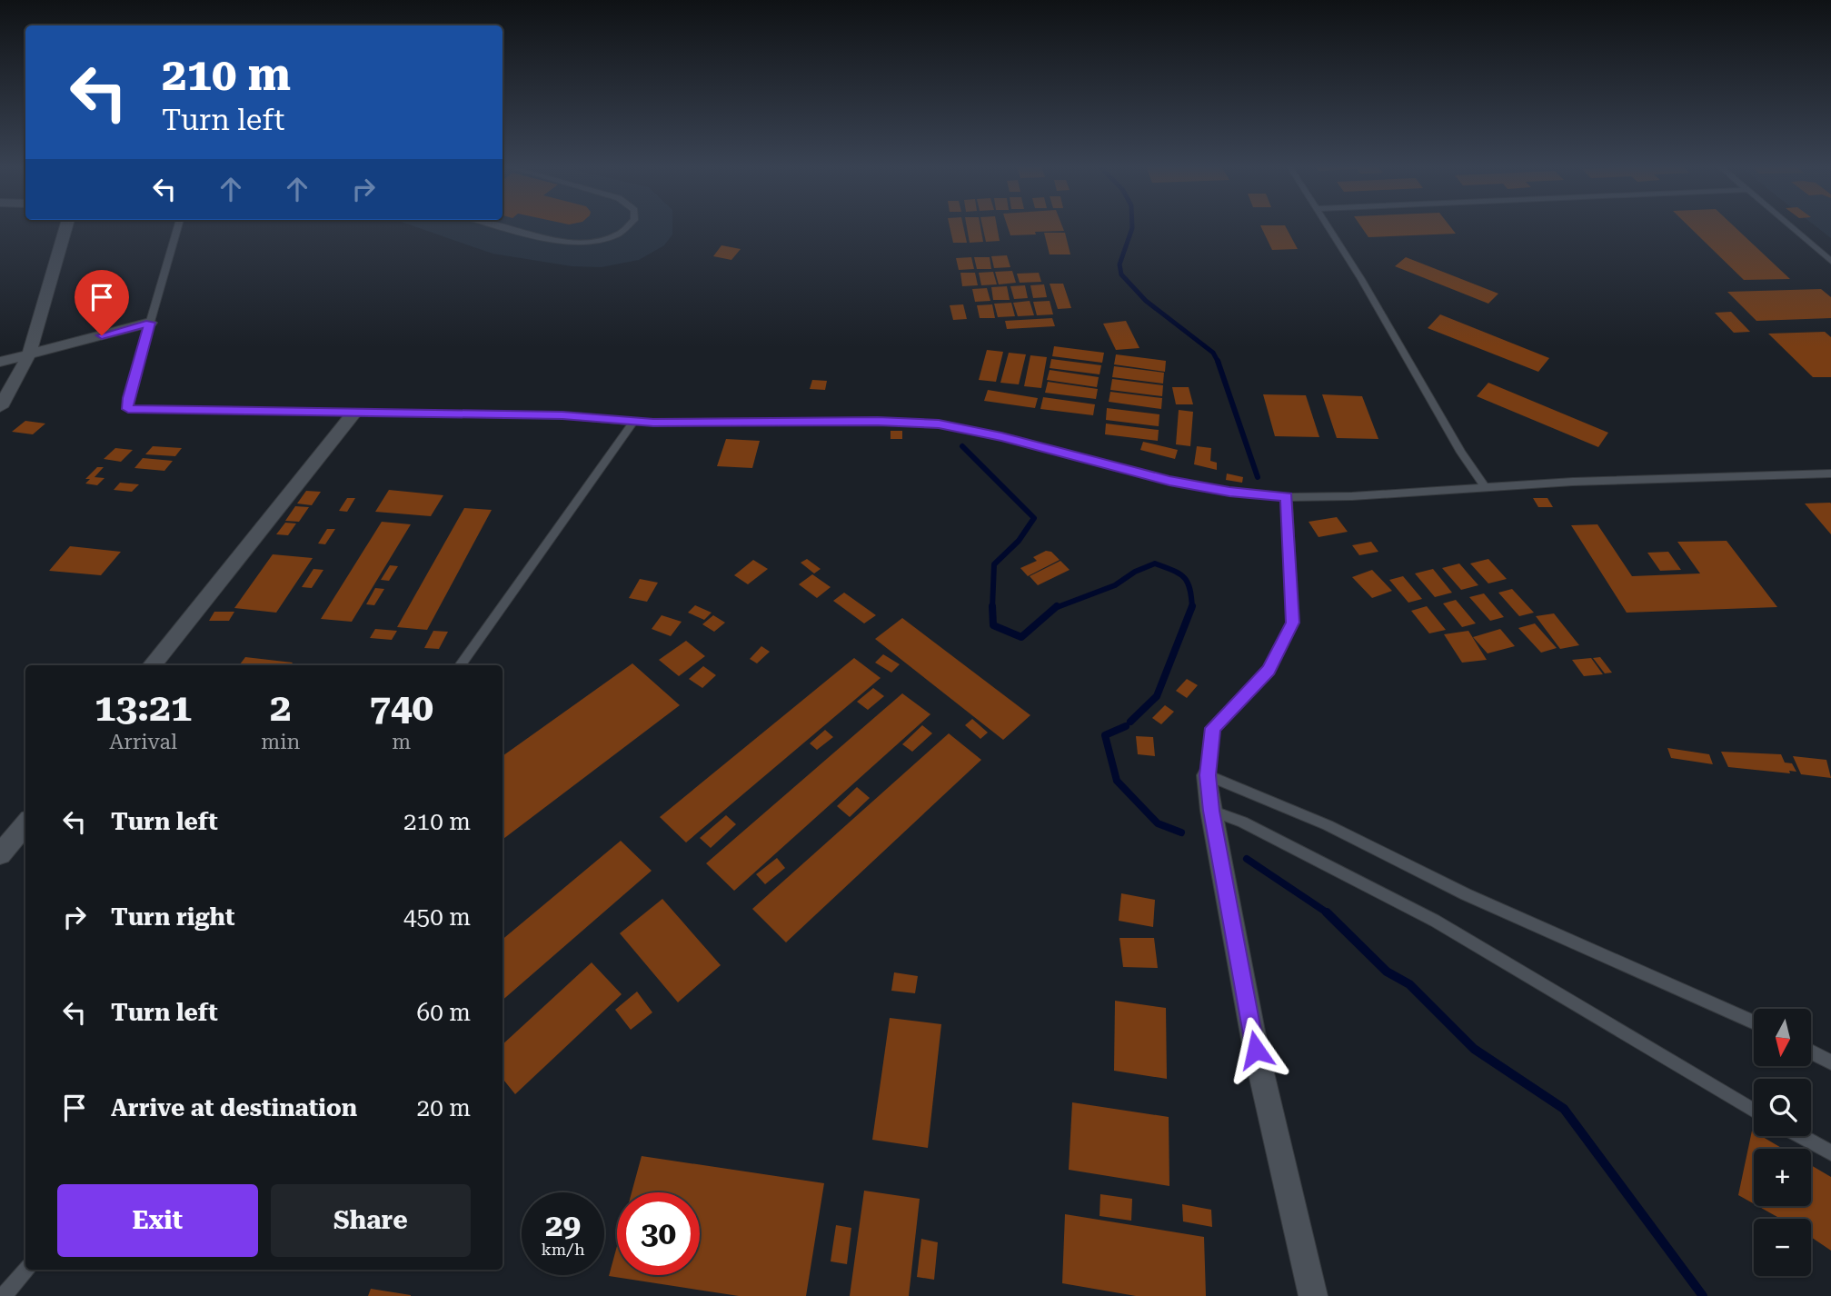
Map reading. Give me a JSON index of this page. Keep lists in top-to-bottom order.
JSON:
{
  "north": "bottom",
  "page": {
    "turn": ["210 m", "Turn left"],
    "eta": [
      "13:21",
      "Arrival",
      "2",
      "min",
      "740",
      "m"
    ],
    "list": [
      {
        "name": "Turn left",
        "value": "210 m"
      },
      {
        "name": "Turn right",
        "value": "450 m"
      },
      {
        "name": "Turn left",
        "value": "60 m"
      },
      {
        "name": "Arrive at destination",
        "value": "20 m"
      }
    ],
    "map_buttons": ["+", "−"],
    "buttons": ["Exit", "Share"],
    "speed": "29 km/h",
    "limit": "30"
  }
}
